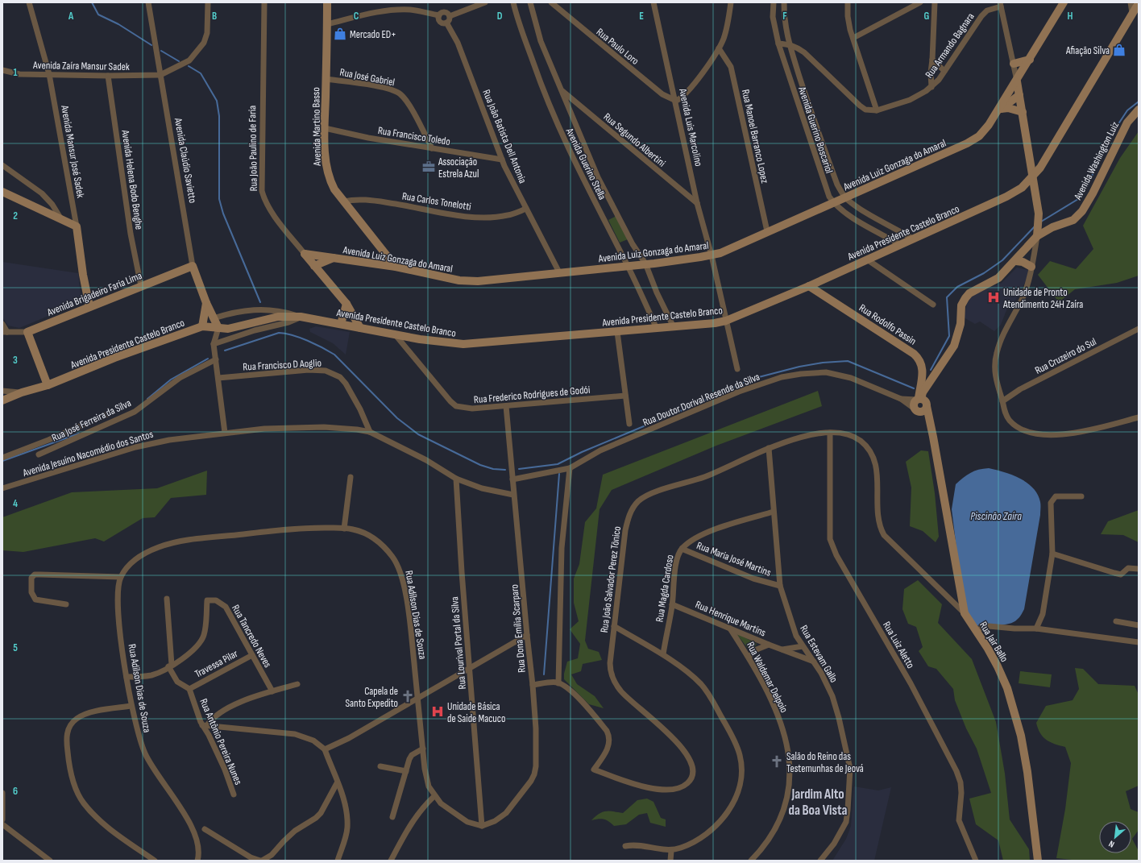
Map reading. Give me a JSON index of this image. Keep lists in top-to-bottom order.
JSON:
{
  "streets": {
    "street": [
      "Rua Armando Bagnara",
      "Rua Paulo Loro",
      "Avenida Zaíra Mansur Sadek",
      "Rua José Gabriel",
      "Avenida Martino Basso",
      "Avenida Luis Marcolino",
      "Avenida Guerino Boscariol",
      "Rua Francisco Toledo",
      "Rua João Batista Dell Antonia",
      "Rua Manoel Barranco Lopez",
      "Rua Segundo Albertini",
      "Rua João Paulino de Faria",
      "Avenida Mansur José Sadek",
      "Avenida Claúdio Savietto",
      "Avenida Washington Luiz",
      "Avenida Guerino Stella",
      "Avenida Luiz Gonzaga do Amaral",
      "Avenida Helena Bodo Benghe",
      "Rua Carlos Tonelotti",
      "Avenida Presidente Castelo Branco",
      "Avenida Brigadeiro Faria Lima",
      "Rua Rodolfo Passin",
      "Rua Cruzeiro do Sul",
      "Rua Francisco D Aoglio",
      "Rua Frederico Rodrigues de Godói",
      "Rua Doutor Dorival Resende da Silva",
      "Rua José Ferreira da Silva",
      "Avenida Jesuíno Nacomédio dos Santos",
      "Rua Maria José Martins",
      "Rua João Salvador Perez Tônico",
      "Rua Magda Cardoso",
      "Rua Adílson Dias de Souza",
      "Rua Henrique Martins",
      "Rua Dona Emília Scarparo",
      "Rua Tancredo Neves",
      "Rua Jair Ballo",
      "Rua Lourival Portal da Silva",
      "Rua Luiz Aletto",
      "Rua Estevam Gallo",
      "Travessa Pilar",
      "Rua Waldemar Delpoio",
      "Rua Adilson Dias de Souza",
      "Rua Antônio Pereira Nunes"
    ]
  },
  "crossings": [
    ["Rua Paulo Loro", "Avenida Luis Marcolino"],
    ["Avenida Zaíra Mansur Sadek", "Avenida Mansur José Sadek"],
    ["Avenida Zaíra Mansur Sadek", "Avenida Claúdio Savietto"],
    ["Avenida Zaíra Mansur Sadek", "Avenida Helena Bodo Benghe"],
    ["Rua José Gabriel", "Avenida Martino Basso"],
    ["Rua José Gabriel", "Rua Francisco Toledo"],
    ["Avenida Martino Basso", "Rua Francisco Toledo"],
    ["Avenida Martino Basso", "Avenida Luiz Gonzaga do Amaral"],
    ["Avenida Martino Basso", "Rua Carlos Tonelotti"],
    ["Avenida Luis Marcolino", "Rua Segundo Albertini"],
    ["Avenida Luis Marcolino", "Avenida Luiz Gonzaga do Amaral"],
    ["Avenida Luis Marcolino", "Avenida Presidente Castelo Branco"],
    ["Avenida Guerino Boscariol", "Avenida Luiz Gonzaga do Amaral"],
    ["Avenida Guerino Boscariol", "Avenida Presidente Castelo Branco"],
    ["Rua Francisco Toledo", "Rua João Batista Dell Antonia"],
    ["Rua João Batista Dell Antonia", "Avenida Luiz Gonzaga do Amaral"],
    ["Rua João Batista Dell Antonia", "Rua Carlos Tonelotti"],
    ["Rua Manoel Barranco Lopez", "Avenida Luiz Gonzaga do Amaral"],
    ["Rua Segundo Albertini", "Avenida Guerino Stella"],
    ["Rua João Paulino de Faria", "Avenida Luiz Gonzaga do Amaral"],
    ["Rua João Paulino de Faria", "Avenida Presidente Castelo Branco"],
    ["Avenida Mansur José Sadek", "Avenida Brigadeiro Faria Lima"],
    ["Avenida Claúdio Savietto", "Avenida Presidente Castelo Branco"],
    ["Avenida Claúdio Savietto", "Avenida Brigadeiro Faria Lima"],
    ["Avenida Guerino Stella", "Avenida Luiz Gonzaga do Amaral"],
    ["Avenida Guerino Stella", "Avenida Presidente Castelo Branco"],
    ["Avenida Helena Bodo Benghe", "Avenida Brigadeiro Faria Lima"],
    ["Avenida Presidente Castelo Branco", "Rua Rodolfo Passin"],
    ["Avenida Presidente Castelo Branco", "Rua Frederico Rodrigues de Godói"],
    ["Rua Rodolfo Passin", "Rua Doutor Dorival Resende da Silva"],
    ["Rua Rodolfo Passin", "Rua Jair Ballo"],
    ["Rua Francisco D Aoglio", "Avenida Jesuíno Nacomédio dos Santos"],
    ["Rua Frederico Rodrigues de Godói", "Rua Dona Emília Scarparo"],
    ["Rua Doutor Dorival Resende da Silva", "Rua Dona Emília Scarparo"],
    ["Rua Doutor Dorival Resende da Silva", "Rua Jair Ballo"],
    ["Avenida Jesuíno Nacomédio dos Santos", "Rua Dona Emília Scarparo"],
    ["Avenida Jesuíno Nacomédio dos Santos", "Rua Lourival Portal da Silva"],
    ["Rua Maria José Martins", "Rua Magda Cardoso"],
    ["Rua Maria José Martins", "Rua Estevam Gallo"],
    ["Rua João Salvador Perez Tônico", "Rua Jair Ballo"],
    ["Rua João Salvador Perez Tônico", "Rua Luiz Aletto"],
    ["Rua João Salvador Perez Tônico", "Rua Estevam Gallo"],
    ["Rua Magda Cardoso", "Rua Henrique Martins"],
    ["Rua Magda Cardoso", "Rua Estevam Gallo"],
    ["Rua Adílson Dias de Souza", "Rua Dona Emília Scarparo"],
    ["Rua Adílson Dias de Souza", "Rua Lourival Portal da Silva"],
    ["Rua Adílson Dias de Souza", "Rua Adilson Dias de Souza"],
    ["Rua Henrique Martins", "Rua Estevam Gallo"],
    ["Rua Henrique Martins", "Rua Waldemar Delpoio"],
    ["Rua Dona Emília Scarparo", "Rua Lourival Portal da Silva"],
    ["Rua Tancredo Neves", "Travessa Pilar"],
    ["Rua Tancredo Neves", "Rua Antônio Pereira Nunes"],
    ["Travessa Pilar", "Rua Antônio Pereira Nunes"]
  ],
  "districts": ["Jardim Alto da Boa Vista"],
  "water": ["Piscinão Zaíra"],
  "places": {
    "shop": ["Mercado ED+", "Afiação Silva"],
    "office": ["Associação Estrela Azul"],
    "hospital": ["Unidade de Pronto Atendimento 24H Zaíra", "Unidade Básica de Saide Macuco"],
    "church": ["Capela de Santo Expedito", "Salão do Reino das Testemunhas de Jeová"]
  },
  "north": "bottom left",
  "grid": {
    "columns": [
      "A",
      "B",
      "C",
      "D",
      "E",
      "F",
      "G",
      "H"
    ],
    "rows": [
      "1",
      "2",
      "3",
      "4",
      "5",
      "6"
    ]
  }
}
